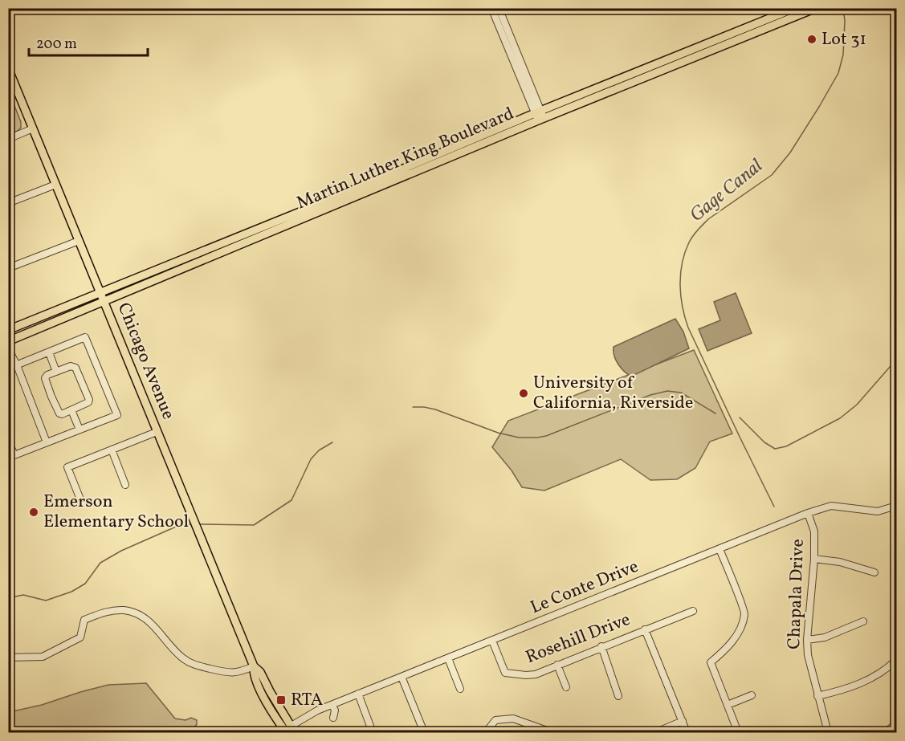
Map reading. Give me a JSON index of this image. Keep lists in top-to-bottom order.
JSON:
{
  "streets": {
    "main road": ["Martin Luther King Boulevard", "Chicago Avenue"],
    "street": ["Le Conte Drive", "Chapala Drive", "Rosehill Drive"]
  },
  "crossings": [
    ["Martin Luther King Boulevard", "Chicago Avenue"],
    ["Chicago Avenue", "Le Conte Drive"],
    ["Le Conte Drive", "Chapala Drive"],
    ["Le Conte Drive", "Rosehill Drive"]
  ],
  "water": ["Gage Canal"],
  "places": {
    "other": ["Lot 31", "University of California, Riverside", "Emerson Elementary School"],
    "transit": ["RTA"]
  },
  "scale_bar": "200 m"
}
